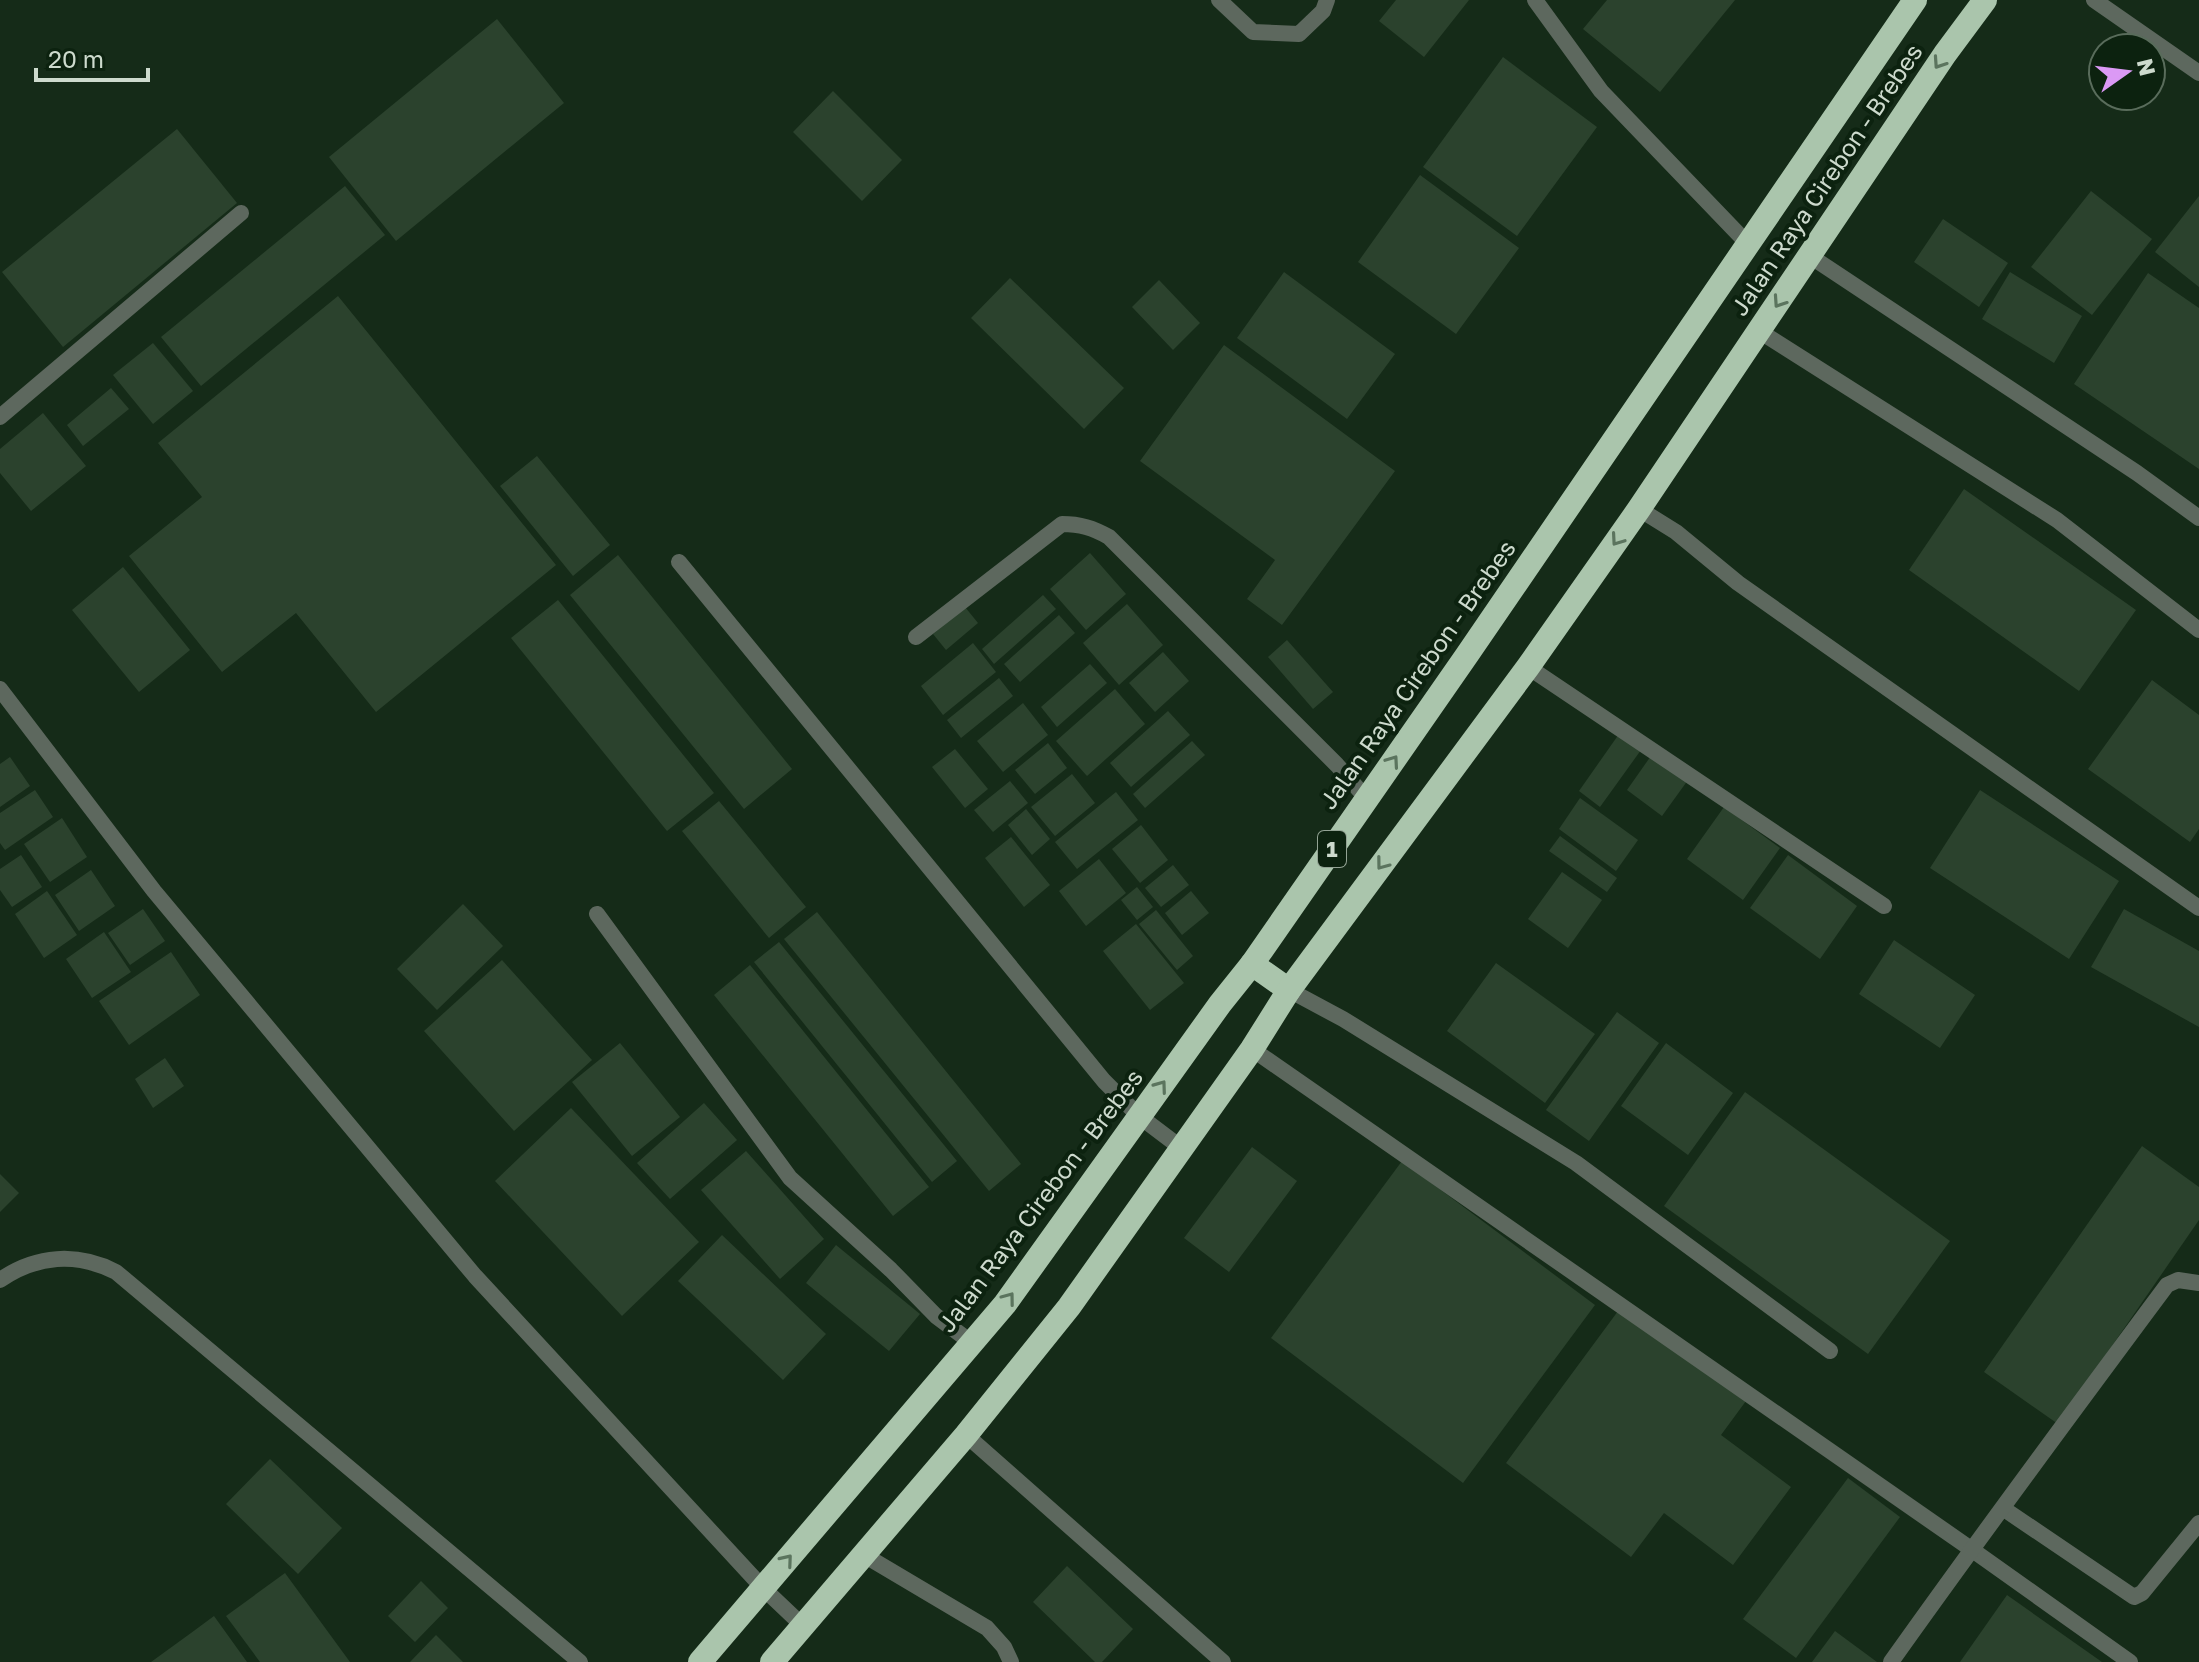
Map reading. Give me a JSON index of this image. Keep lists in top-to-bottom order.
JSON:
{
  "streets": {
    "highway": ["Jalan Raya Cirebon - Brebes", "1"]
  },
  "scale_bar": "20 m",
  "north": "right"
}
